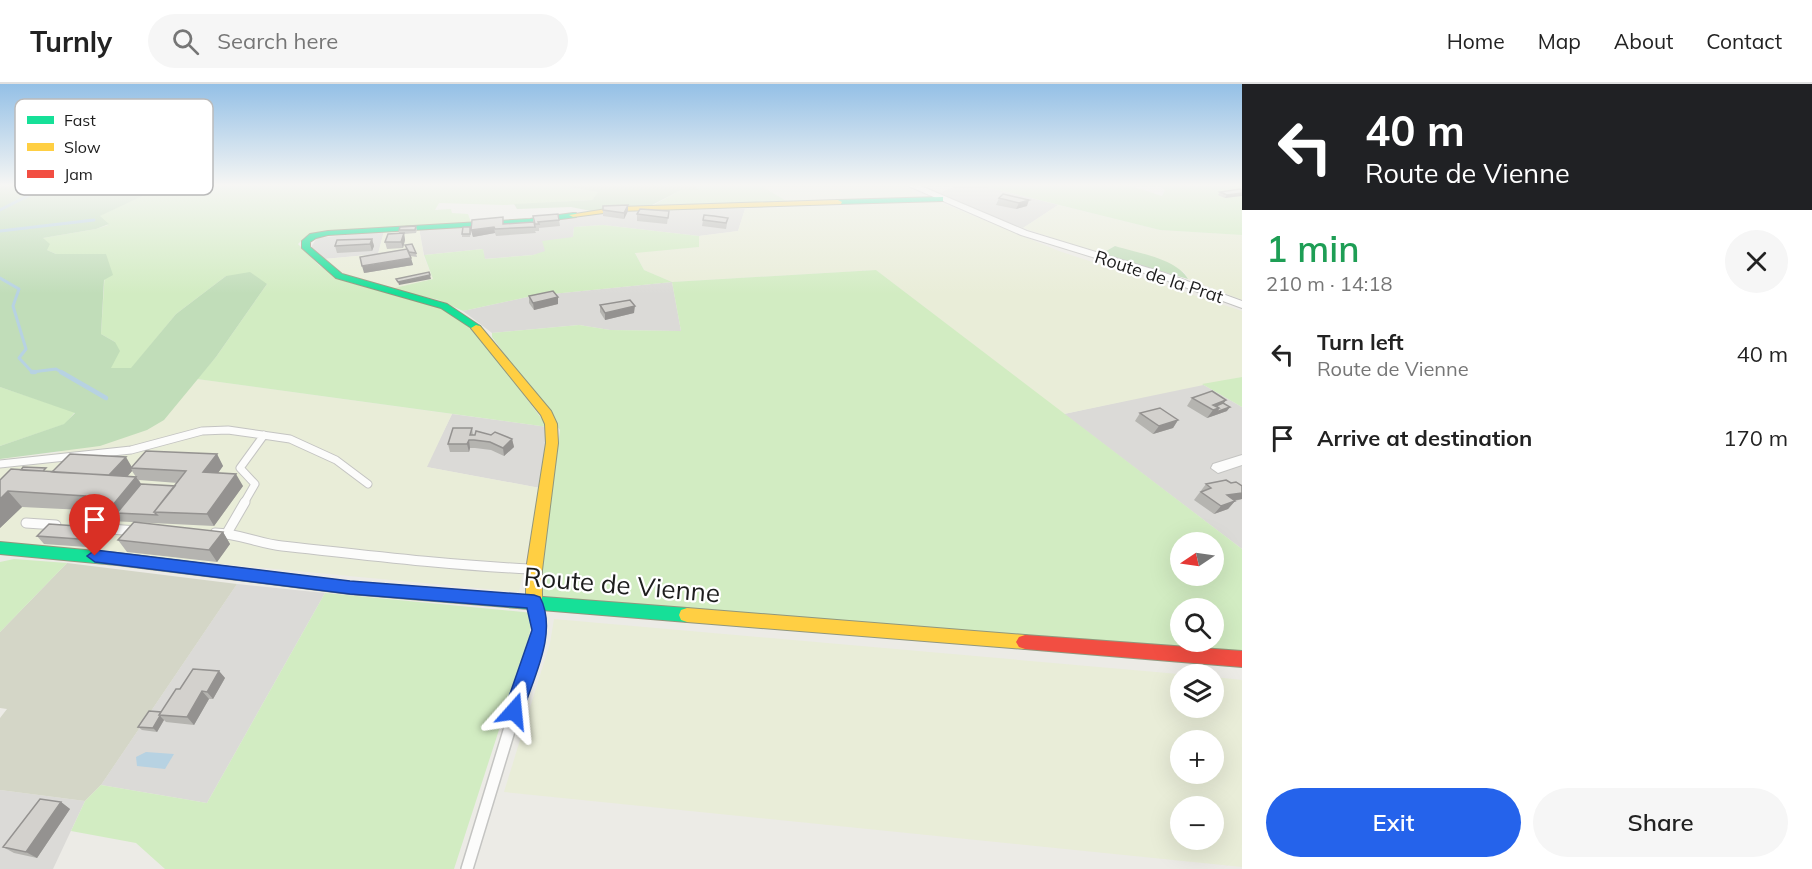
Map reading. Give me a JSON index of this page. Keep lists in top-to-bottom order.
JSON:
{
  "streets": {
    "street": ["Route de la Prat", "Route de Vienne"]
  },
  "legend": ["Fast", "Slow", "Jam"],
  "north": "left",
  "page": {
    "header": "Turnly",
    "search": "Search here",
    "nav": [
      "Home",
      "Map",
      "About",
      "Contact"
    ],
    "turn": ["40 m", "Route de Vienne"],
    "heading": ["1 min", "210 m · 14:18"],
    "list": [
      {
        "name": "Turn left",
        "note": "Route de Vienne",
        "value": "40 m"
      },
      {
        "name": "Arrive at destination",
        "value": "170 m"
      }
    ],
    "map_buttons": ["+", "−"],
    "buttons": ["Exit", "Share"]
  }
}
